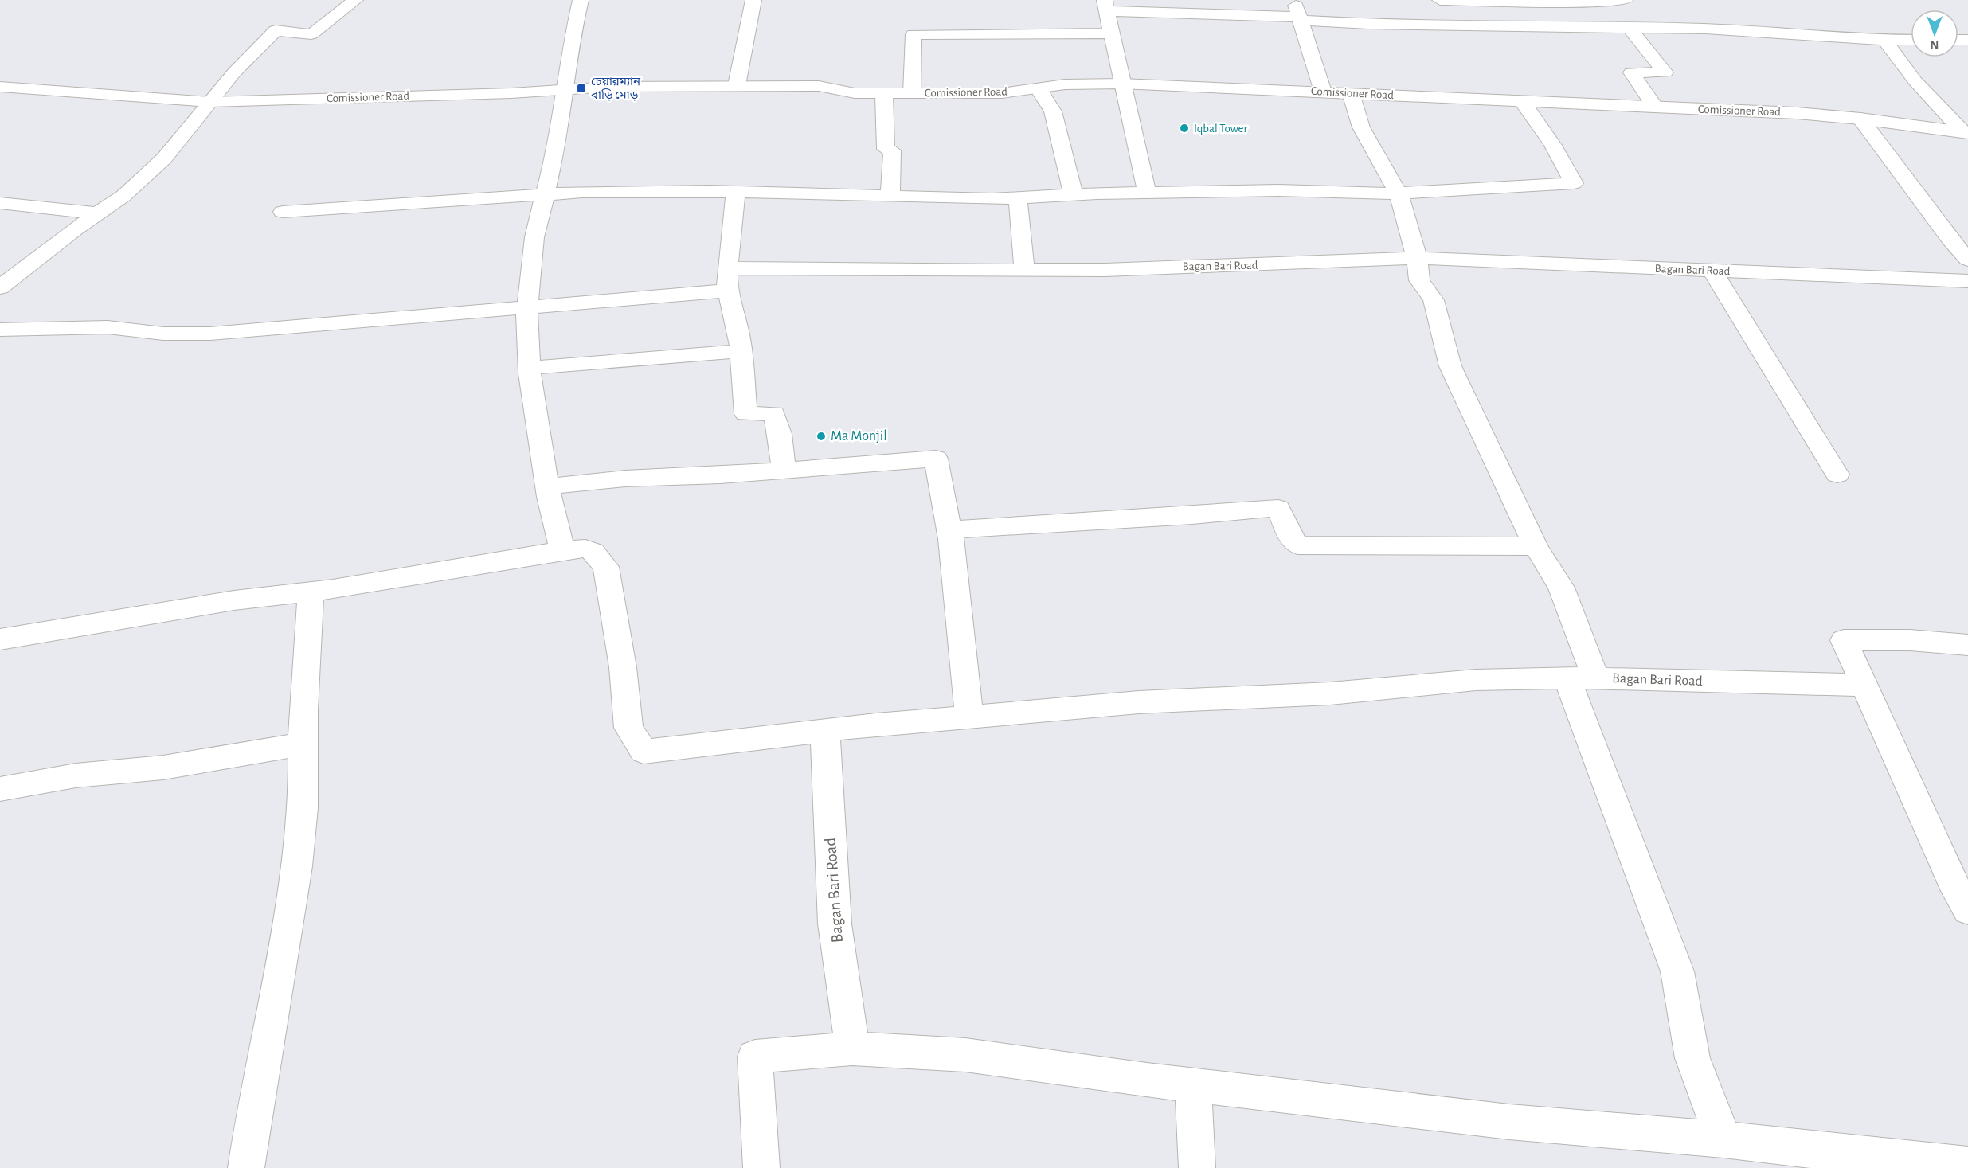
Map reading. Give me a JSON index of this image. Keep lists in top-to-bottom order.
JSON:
{
  "streets": {
    "street": ["Comissioner Road", "Bagan Bari Road"]
  },
  "places": {
    "transit": ["চেয়ারম্যান বাড়ি মোড়"],
    "other": ["Iqbal Tower", "Ma Monjil"]
  },
  "north": "bottom"
}
